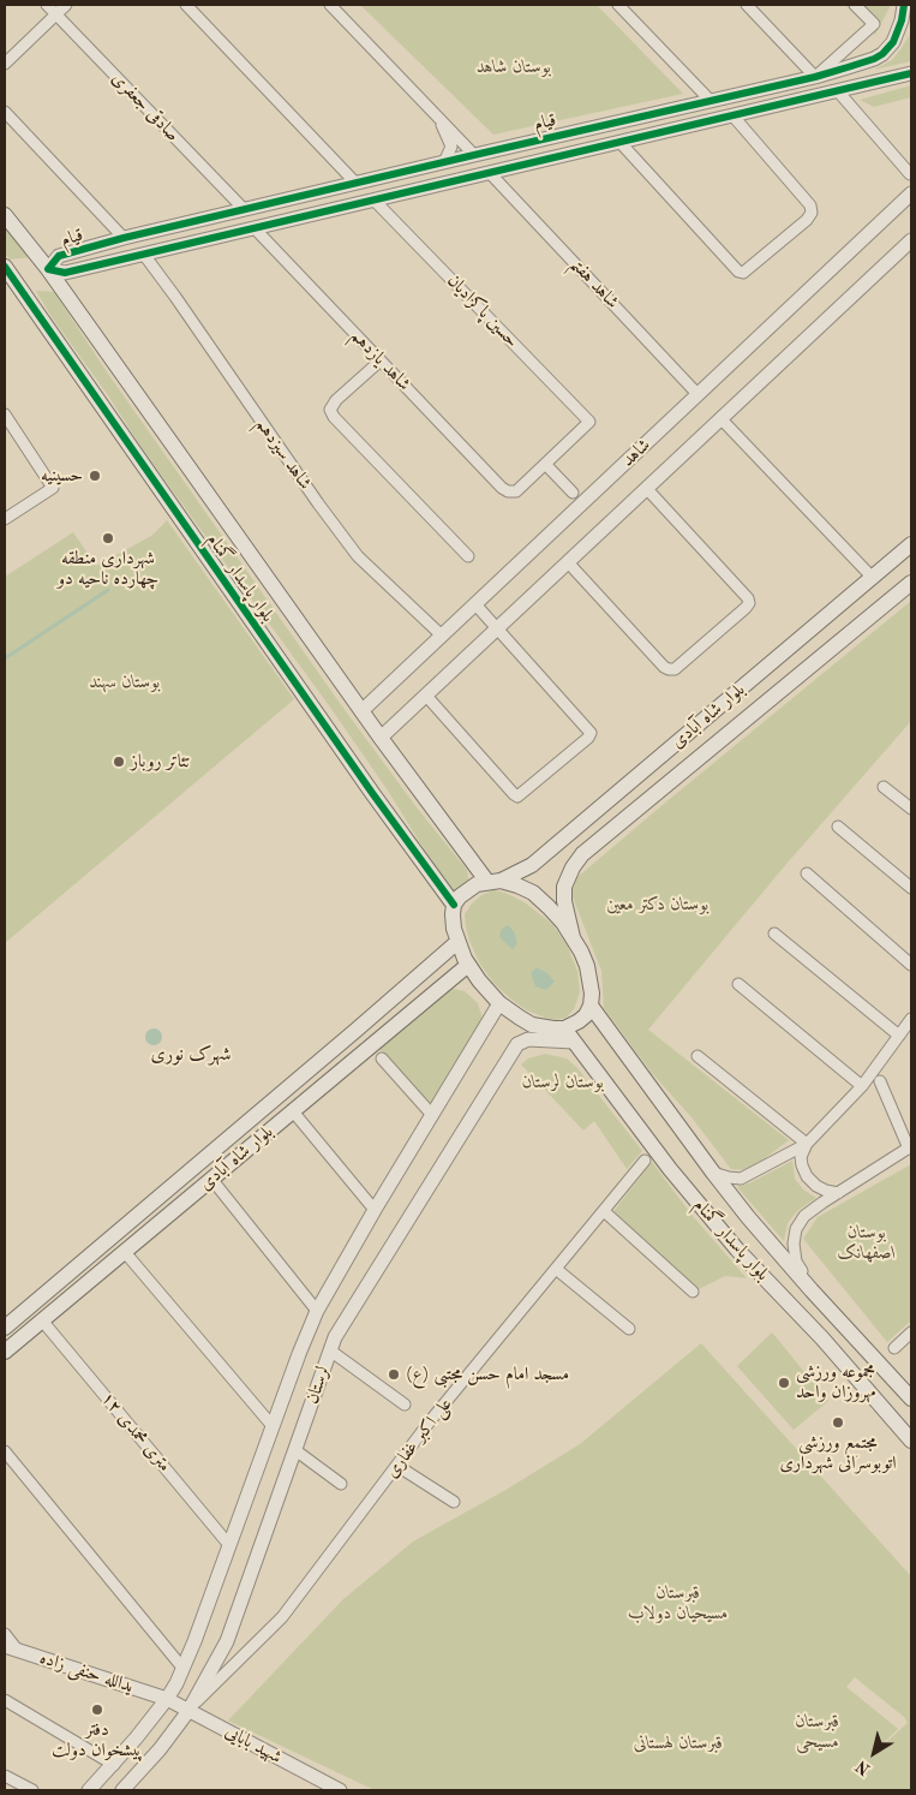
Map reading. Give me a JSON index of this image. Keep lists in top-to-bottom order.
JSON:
{
  "streets": {
    "main road": ["بلوار پاسدار گمنام", "بلوار شاه آبادی"],
    "street": [
      "صادقی جعفری",
      "قیام",
      "شاهد هفتم",
      "حسین پاکزادیان",
      "شاهد یازدهم",
      "شاهد",
      "شاهد سیزدهم",
      "لرستان",
      "۱۲ متری محمدی",
      "علی اکبر غفاری",
      "یدالله حنفی زاده",
      "شهید بابایی"
    ]
  },
  "crossings": [
    ["صادقی جعفری", "قیام"],
    ["قیام", "شاهد هفتم"],
    ["قیام", "حسین پاکزادیان"],
    ["قیام", "شاهد یازدهم"],
    ["قیام", "شاهد سیزدهم"],
    ["قیام", "بلوار پاسدار گمنام"],
    ["شاهد هفتم", "شاهد"],
    ["حسین پاکزادیان", "شاهد یازدهم"],
    ["شاهد", "شاهد سیزدهم"],
    ["شاهد", "بلوار پاسدار گمنام"],
    ["بلوار پاسدار گمنام", "بلوار شاه آبادی"],
    ["بلوار پاسدار گمنام", "لرستان"],
    ["بلوار شاه آبادی", "لرستان"],
    ["بلوار شاه آبادی", "۱۲ متری محمدی"],
    ["لرستان", "۱۲ متری محمدی"],
    ["لرستان", "علی اکبر غفاری"],
    ["لرستان", "یدالله حنفی زاده"],
    ["لرستان", "شهید بابایی"],
    ["علی اکبر غفاری", "شهید بابایی"],
    ["یدالله حنفی زاده", "شهید بابایی"]
  ],
  "districts": ["شهرک نوری"],
  "parks": [
    "بوستان شاهد",
    "بوستان سهند",
    "بوستان دکتر معین",
    "بوستان لرستان",
    "بوستان اصفهانک",
    "قبرستان مسیحیان دولاب",
    "قبرستان مسیحی",
    "قبرستان لهستانی"
  ],
  "places": [
    "حسینیه",
    "شهرداری منطقه چهارده ناحیه دو",
    "تئاتر روباز",
    "مسجد امام حسن مجتبی (ع)",
    "مجموعه ورزشی مهروزان واحد",
    "مجتمع ورزشی اتوبوسرانی شهرداری",
    "دفتر پیشخوان دولت"
  ],
  "north": "bottom left"
}
